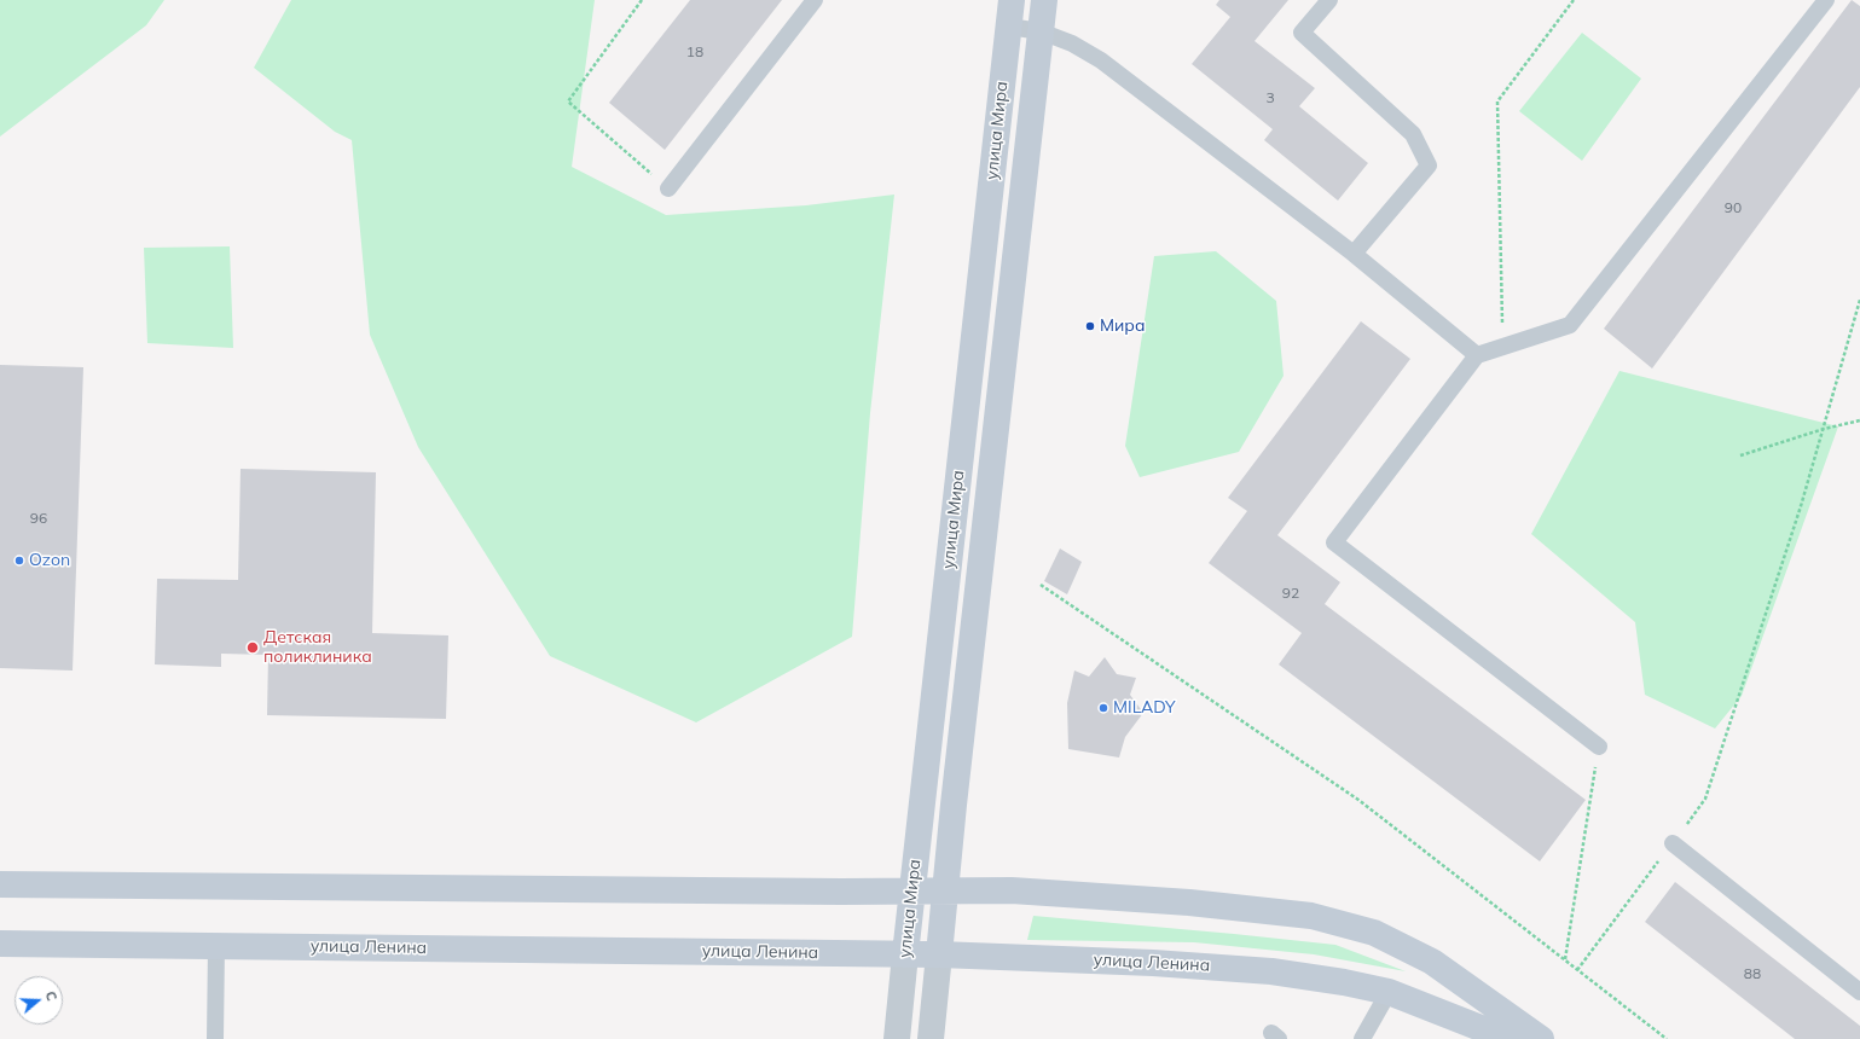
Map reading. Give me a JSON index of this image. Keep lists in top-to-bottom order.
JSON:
{
  "streets": {
    "main road": ["улица Мира", "улица Ленина"]
  },
  "crossings": [
    ["улица Мира", "улица Ленина"]
  ],
  "places": [
    "Мира",
    "Ozon",
    "Детская поликлиника",
    "МILADY"
  ],
  "house_numbers": [
    "18",
    "3",
    "90",
    "96",
    "92",
    "88"
  ],
  "north": "right"
}
